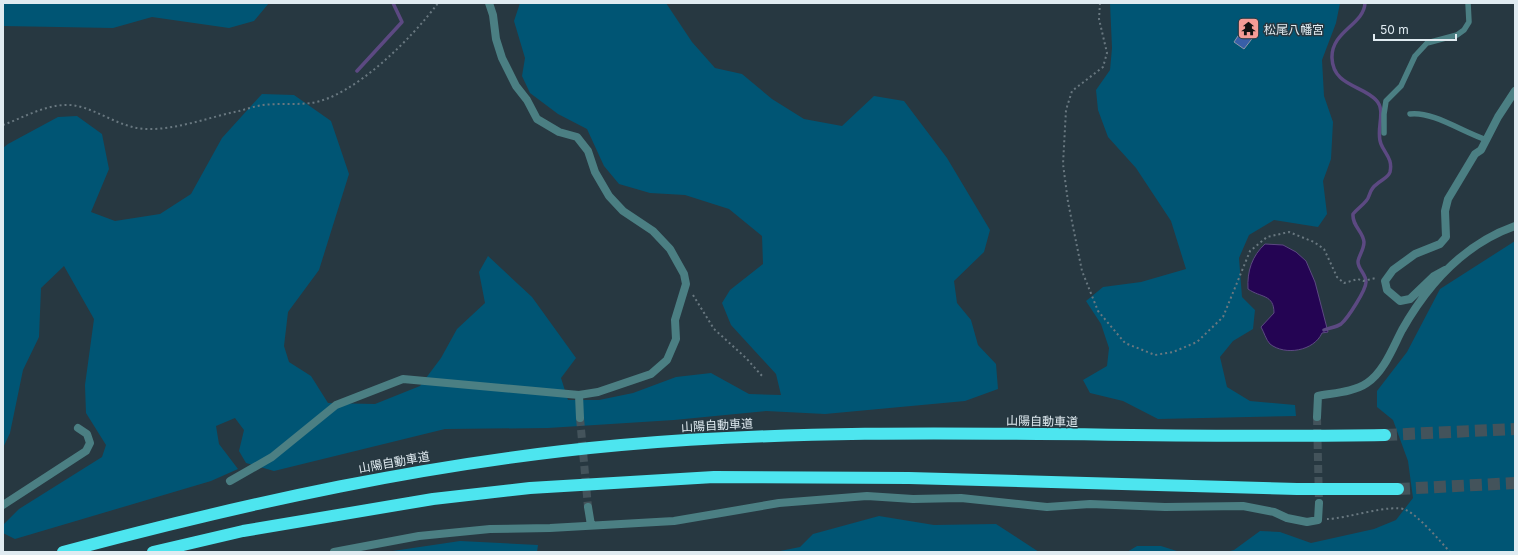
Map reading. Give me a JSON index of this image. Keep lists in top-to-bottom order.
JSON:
{
  "streets": {
    "highway": ["山陽自動車道"]
  },
  "places": {
    "temple": ["松尾八幡宮"]
  },
  "scale_bar": "50 m"
}
